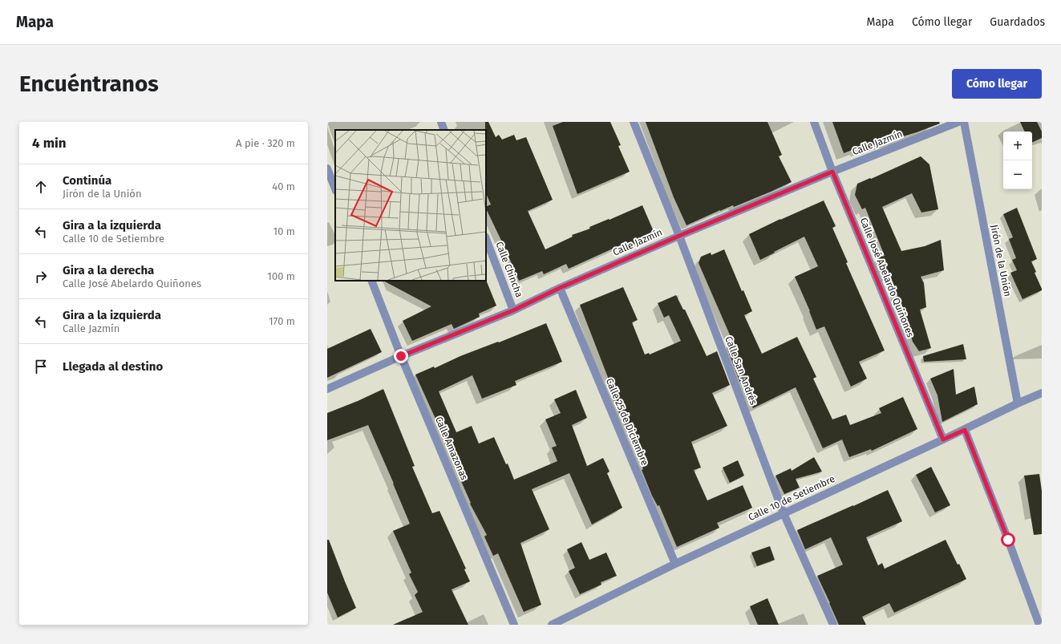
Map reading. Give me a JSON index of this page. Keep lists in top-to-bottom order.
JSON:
{
  "streets": {
    "street": [
      "Calle Jazmín",
      "Jirón de la Unión",
      "Calle Chincha",
      "Calle José Abelardo Quiñones",
      "Calle San Andrés",
      "Calle 25 de Diciembre",
      "Calle Amazonas",
      "Calle 10 de Setiembre"
    ]
  },
  "crossings": [
    ["Calle Jazmín", "Calle Chincha"],
    ["Calle Jazmín", "Calle José Abelardo Quiñones"],
    ["Calle Jazmín", "Calle San Andrés"],
    ["Calle Jazmín", "Calle 25 de Diciembre"],
    ["Calle Jazmín", "Calle Amazonas"],
    ["Jirón de la Unión", "Calle 10 de Setiembre"],
    ["Calle José Abelardo Quiñones", "Calle 10 de Setiembre"],
    ["Calle San Andrés", "Calle 10 de Setiembre"],
    ["Calle 25 de Diciembre", "Calle 10 de Setiembre"]
  ],
  "page": {
    "header": "Mapa",
    "nav": ["Mapa", "Cómo llegar", "Guardados"],
    "buttons": "Cómo llegar",
    "title": "Encuéntranos",
    "heading": ["4 min", "A pie · 320 m"],
    "map_buttons": ["+", "−"],
    "list": [
      ["Continúa", "Jirón de la Unión", "40 m"],
      ["Gira a la izquierda", "Calle 10 de Setiembre", "10 m"],
      ["Gira a la derecha", "Calle José Abelardo Quiñones", "100 m"],
      ["Gira a la izquierda", "Calle Jazmín", "170 m"],
      "Llegada al destino"
    ]
  }
}
